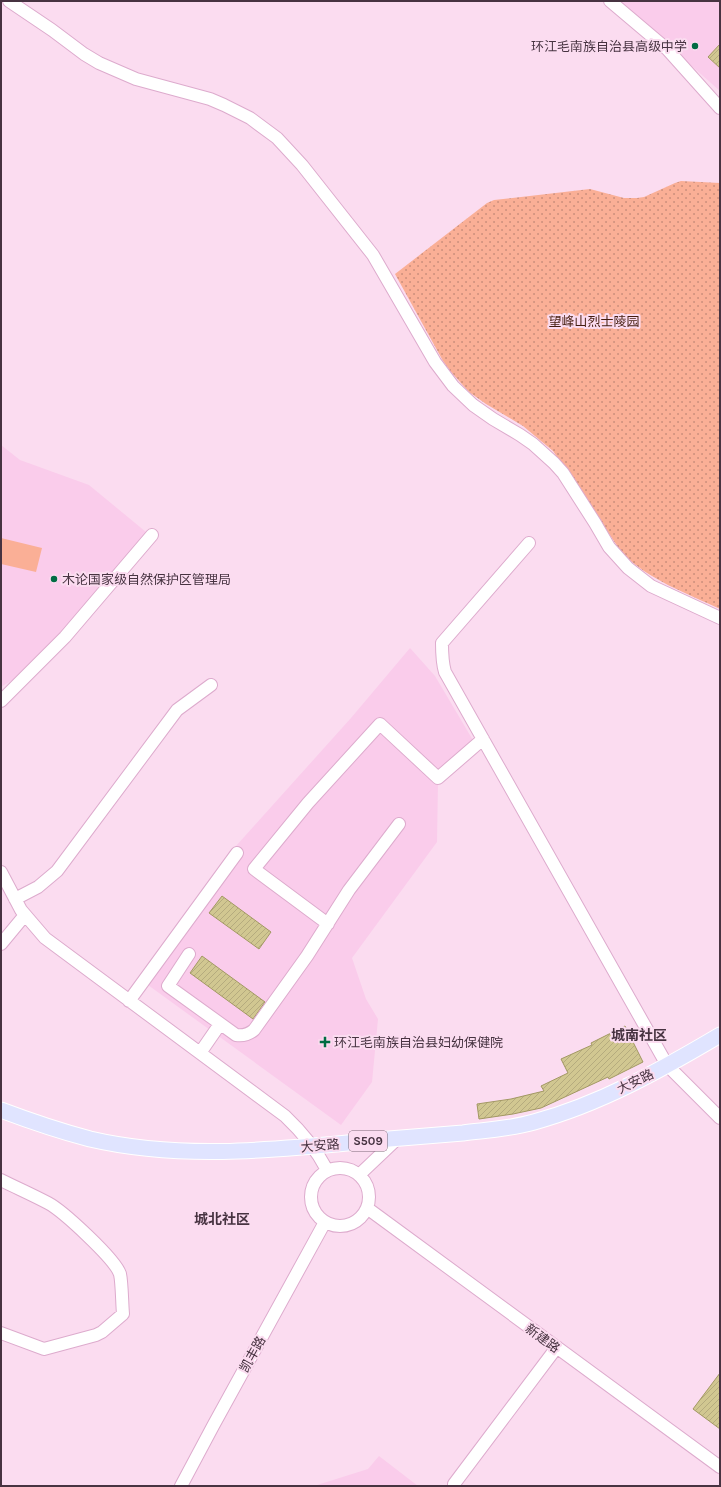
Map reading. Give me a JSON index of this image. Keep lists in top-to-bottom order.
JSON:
{
  "streets": {
    "main road": ["大安路", "S509"],
    "street": ["新建路", "凯丰路"]
  },
  "crossings": [
    ["新建路", "凯丰路"]
  ],
  "districts": ["城南社区", "城北社区"],
  "parks": ["望峰山烈士陵园"],
  "places": {
    "other": ["环江毛南族自治县高级中学", "木论国家级自然保护区管理局"],
    "health": ["环江毛南族自治县妇幼保健院"]
  }
}
